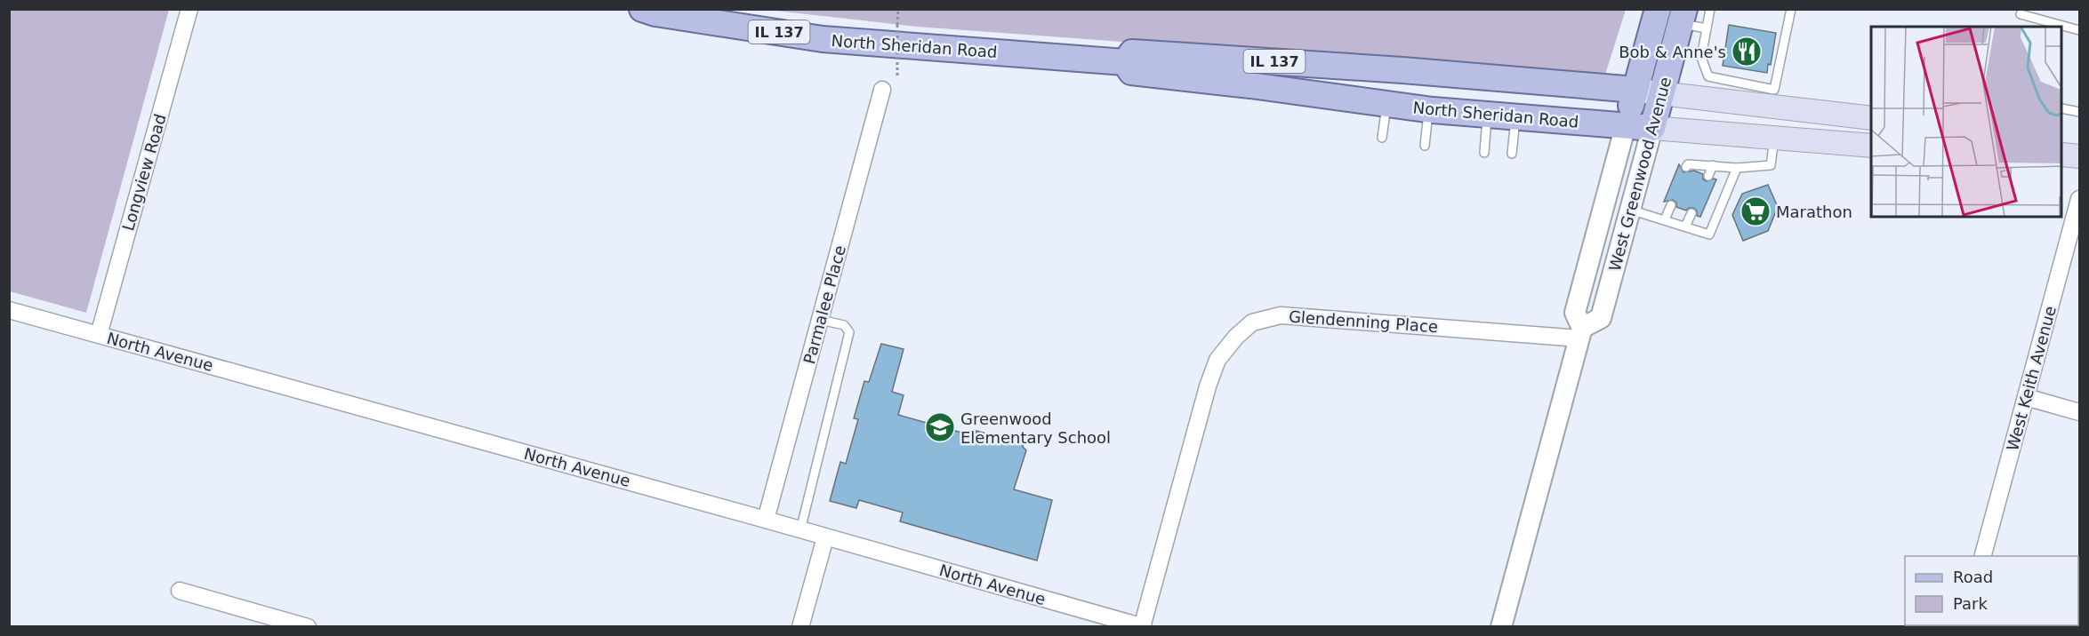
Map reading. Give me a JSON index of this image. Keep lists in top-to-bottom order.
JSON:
{
  "streets": {
    "main road": ["IL 137", "North Sheridan Road", "West Greenwood Avenue"],
    "street": [
      "Longview Road",
      "Parmalee Place",
      "Glendenning Place",
      "North Avenue",
      "West Keith Avenue"
    ]
  },
  "crossings": [
    ["North Sheridan Road", "West Greenwood Avenue"],
    ["Longview Road", "North Avenue"],
    ["West Greenwood Avenue", "Glendenning Place"],
    ["Parmalee Place", "North Avenue"],
    ["Glendenning Place", "North Avenue"]
  ],
  "places": {
    "restaurant": ["Bob & Anne's"],
    "supermarket": ["Marathon"],
    "school or university": ["Greenwood Elementary School"]
  },
  "legend": ["Road", "Park"]
}
